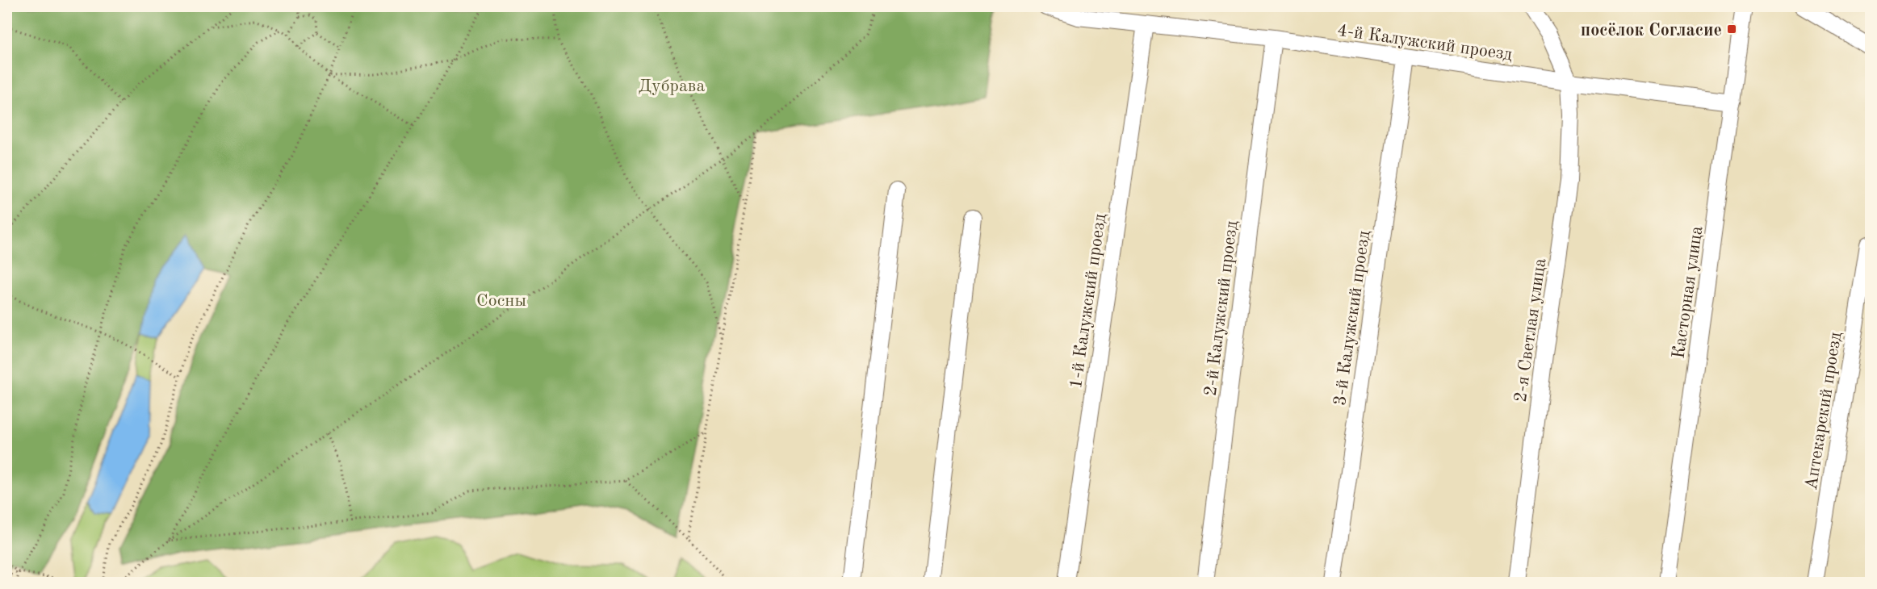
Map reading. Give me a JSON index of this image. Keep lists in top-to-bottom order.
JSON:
{
  "streets": {
    "street": [
      "4-й Калужский проезд",
      "Касторная улица",
      "1-й Калужский проезд",
      "2-й Калужский проезд",
      "3-й Калужский проезд",
      "2-я Светлая улица",
      "Аптекарский проезд"
    ]
  },
  "crossings": [
    ["4-й Калужский проезд", "Касторная улица"],
    ["4-й Калужский проезд", "1-й Калужский проезд"],
    ["4-й Калужский проезд", "2-й Калужский проезд"],
    ["4-й Калужский проезд", "3-й Калужский проезд"],
    ["4-й Калужский проезд", "2-я Светлая улица"]
  ],
  "parks": ["Дубрава", "Сосны"],
  "places": {
    "transit": ["посёлок Согласие"]
  }
}
